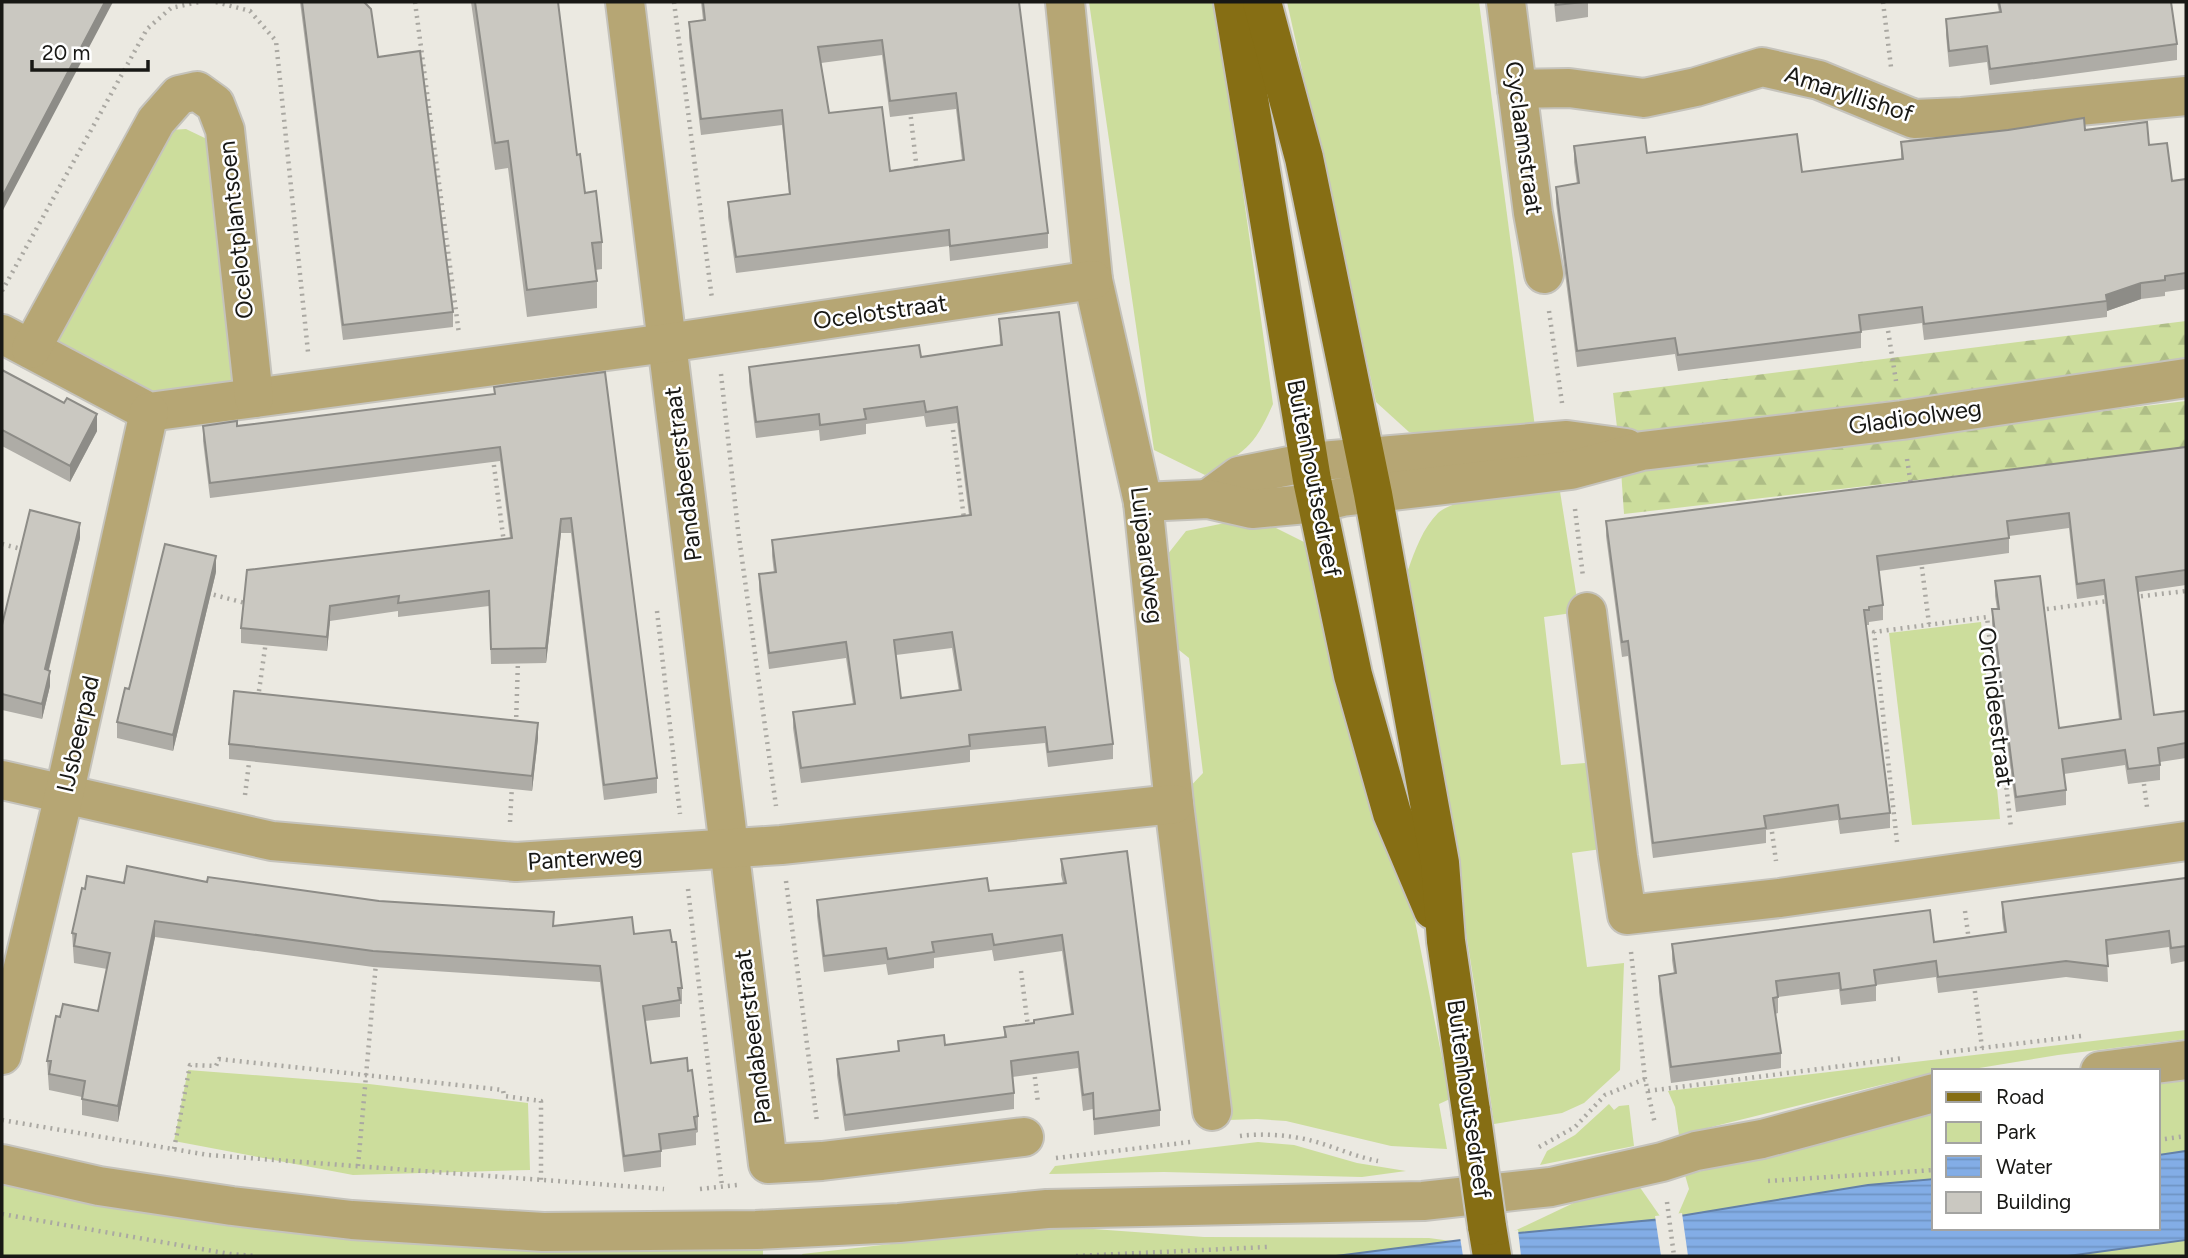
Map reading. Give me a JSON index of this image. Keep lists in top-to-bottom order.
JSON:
{
  "streets": {
    "main road": ["Buitenhoutsedreef"],
    "street": [
      "Amaryllishof",
      "Cyclaamstraat",
      "Ocelotplantsoen",
      "Ocelotstraat",
      "Gladioolweg",
      "Pandabeerstraat",
      "Luipaardweg",
      "IJsbeerpad",
      "Panterweg"
    ],
    "path": ["Orchideestraat"]
  },
  "crossings": [
    ["Amaryllishof", "Cyclaamstraat"],
    ["Ocelotplantsoen", "IJsbeerpad"],
    ["Ocelotstraat", "Pandabeerstraat"],
    ["Ocelotstraat", "Luipaardweg"],
    ["Gladioolweg", "Buitenhoutsedreef"],
    ["Gladioolweg", "Luipaardweg"],
    ["Pandabeerstraat", "Panterweg"],
    ["Luipaardweg", "Panterweg"],
    ["IJsbeerpad", "Panterweg"]
  ],
  "legend": [
    "Road",
    "Park",
    "Water",
    "Building"
  ],
  "scale_bar": "20 m"
}
